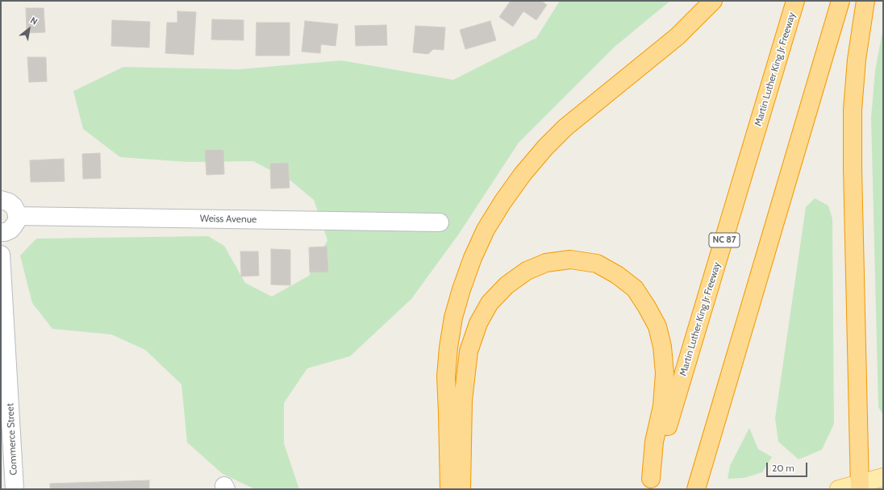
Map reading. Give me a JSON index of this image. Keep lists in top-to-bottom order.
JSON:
{
  "streets": {
    "highway": ["Martin Luther King Jr Freeway", "NC 87"],
    "street": ["Weiss Avenue", "Commerce Street"]
  },
  "scale_bar": "20 m",
  "north": "top right"
}
